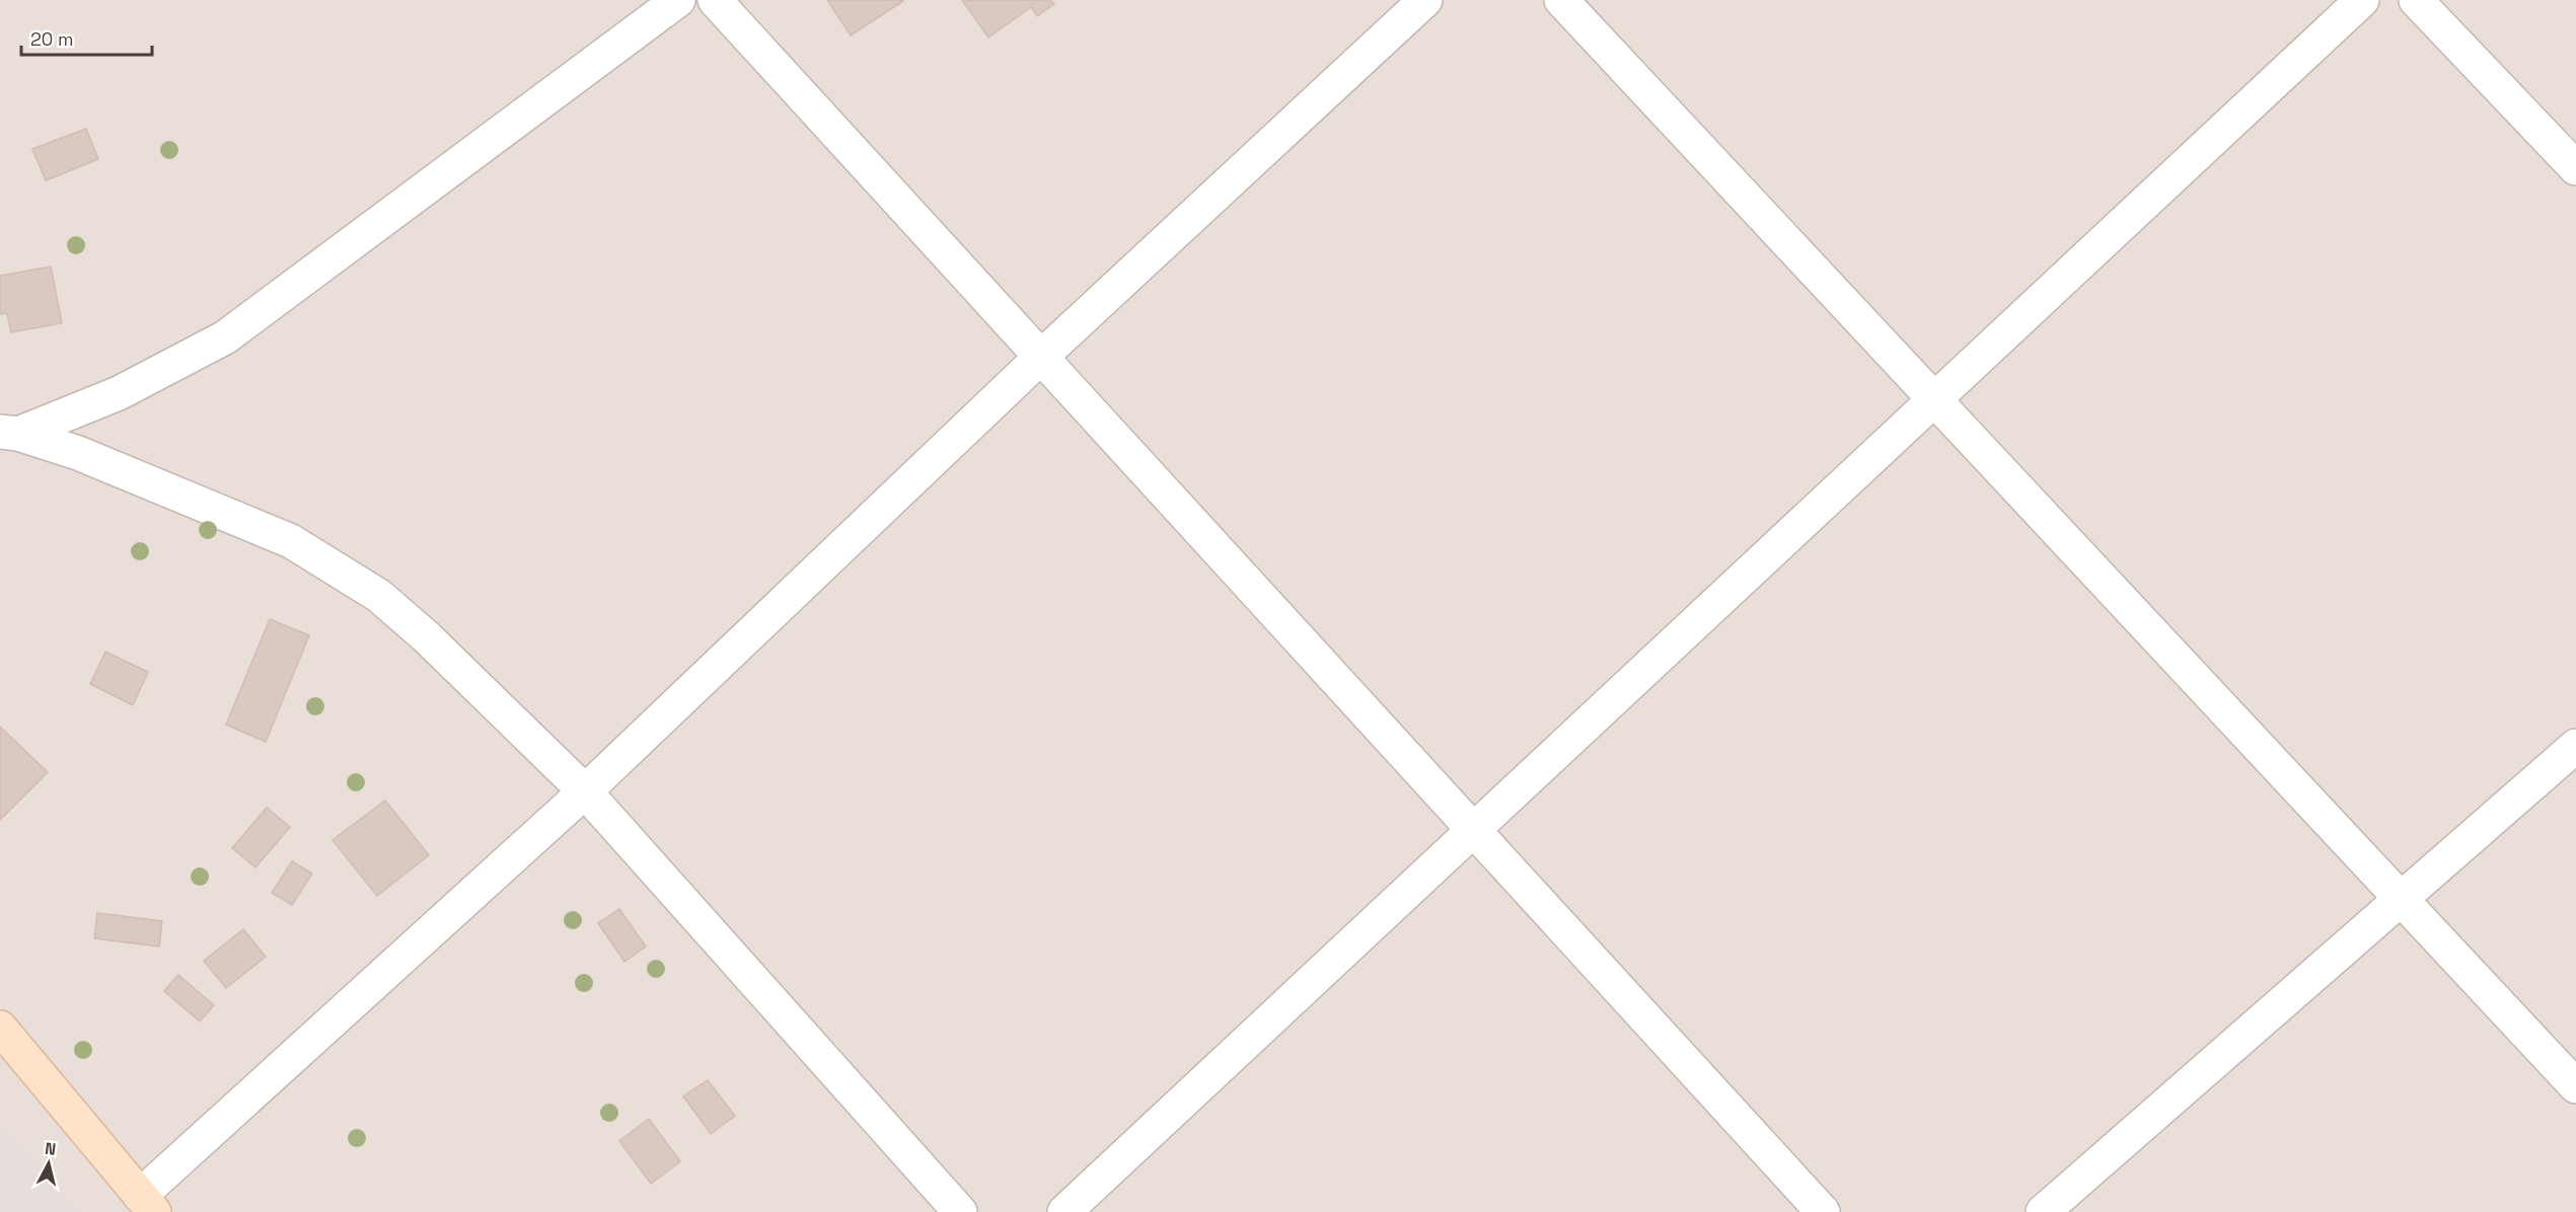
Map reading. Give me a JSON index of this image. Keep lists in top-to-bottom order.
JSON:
{
  "scale_bar": "20 m",
  "north": "top"
}
